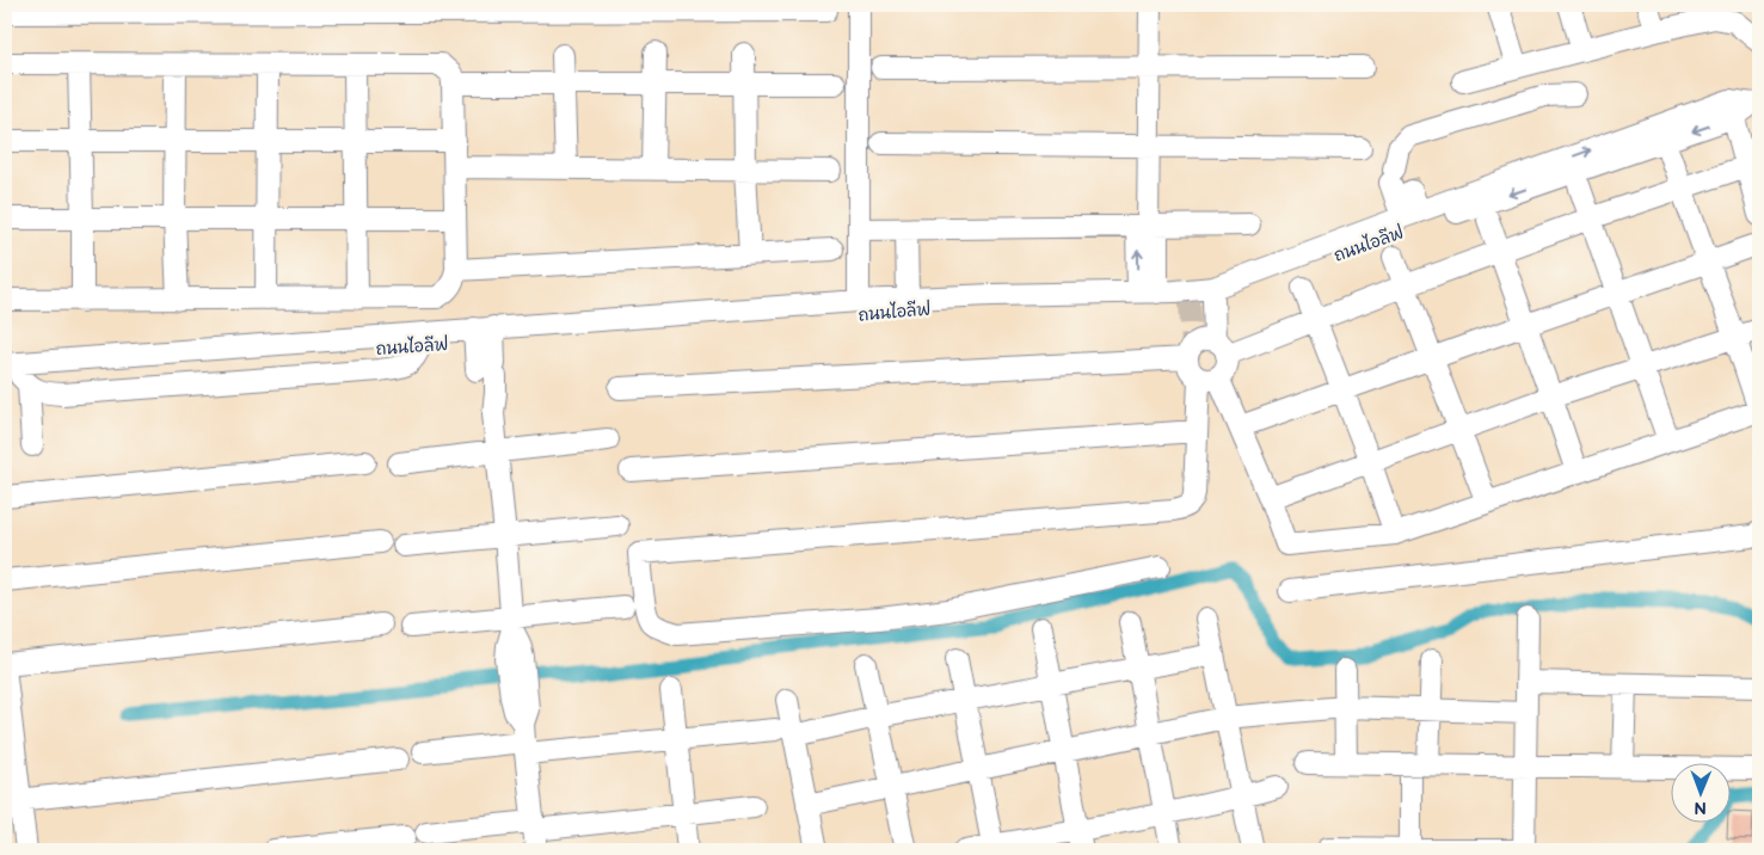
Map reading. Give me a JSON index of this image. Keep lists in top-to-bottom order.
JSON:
{
  "streets": {
    "street": ["ถนนไอลีฟ"]
  },
  "north": "bottom"
}
